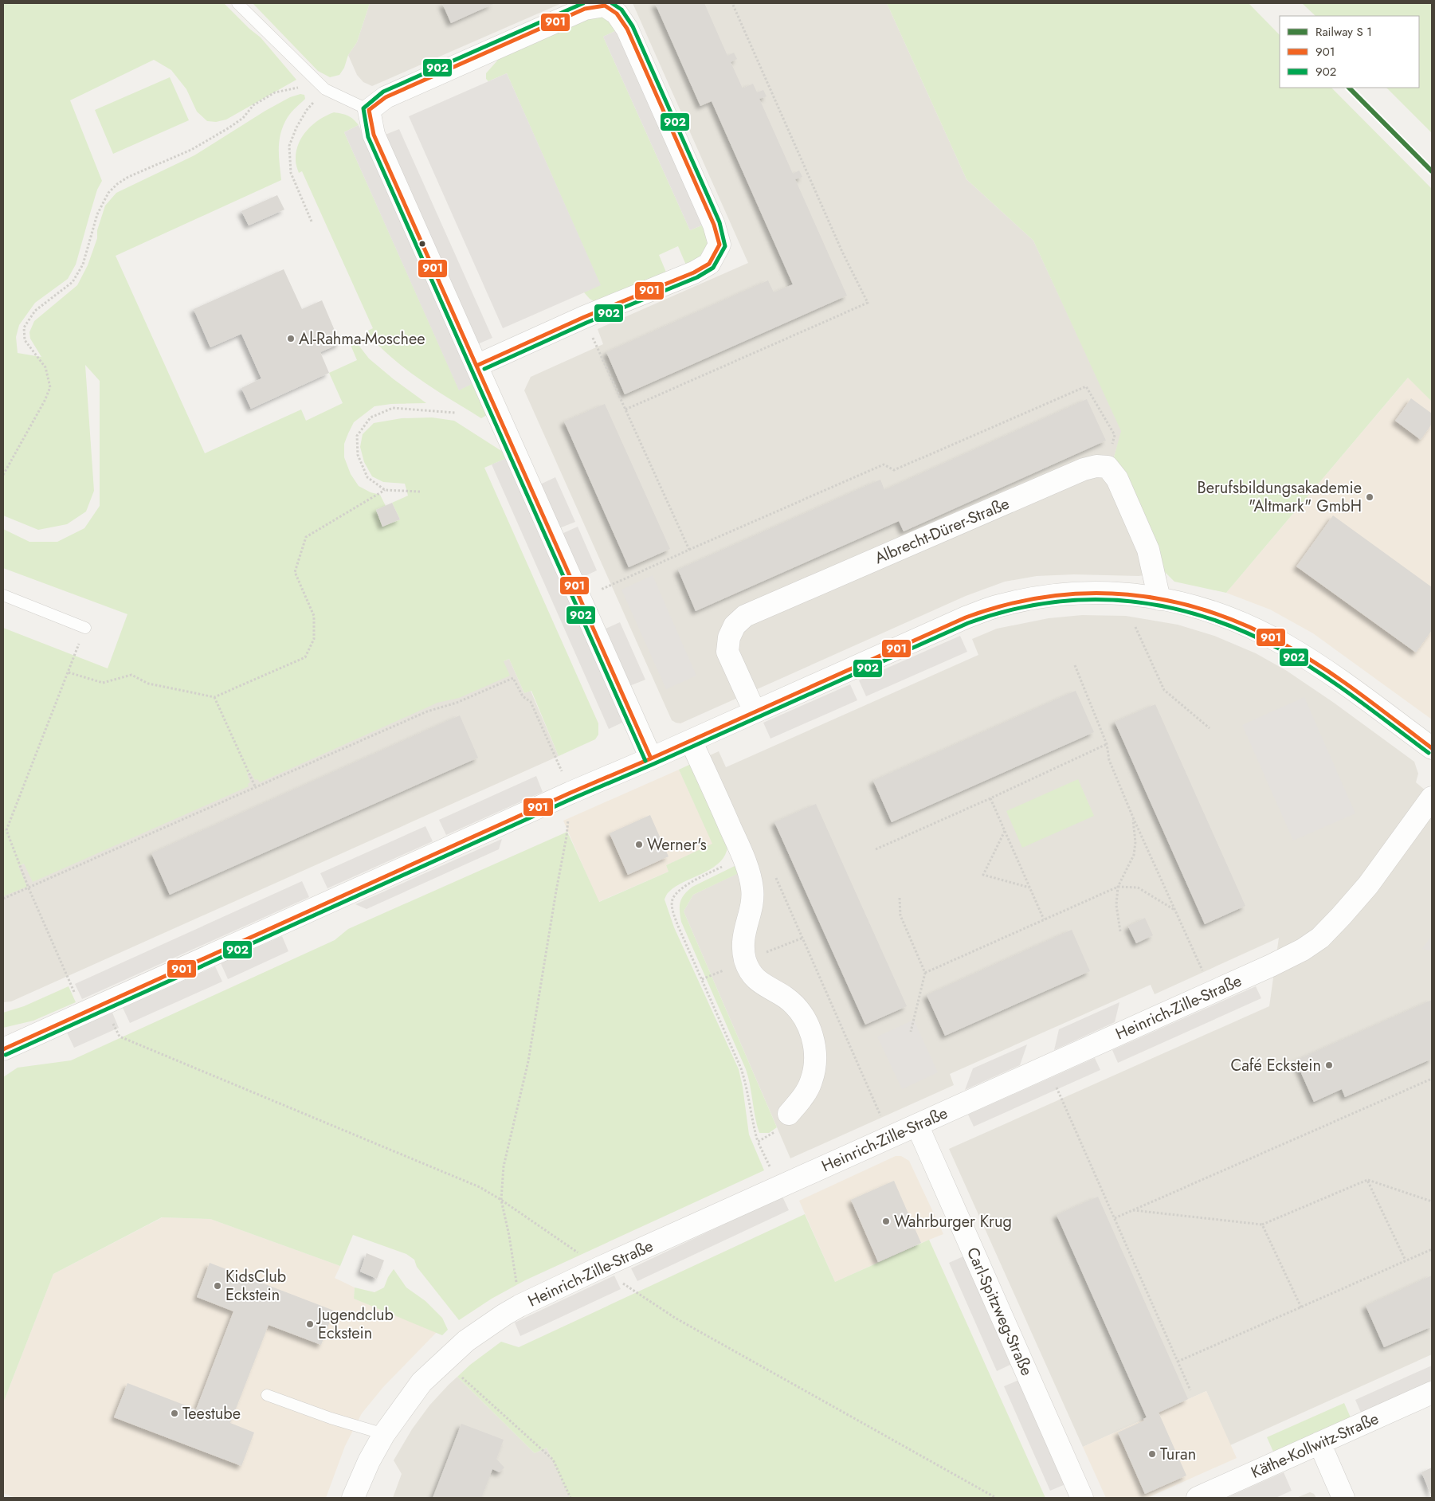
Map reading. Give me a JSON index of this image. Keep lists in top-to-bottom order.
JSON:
{
  "streets": {
    "street": [
      "Albrecht-Dürer-Straße",
      "Heinrich-Zille-Straße",
      "Carl-Spitzweg-Straße",
      "Käthe-Kollwitz-Straße"
    ]
  },
  "crossings": [
    ["Heinrich-Zille-Straße", "Carl-Spitzweg-Straße"]
  ],
  "places": [
    "Al-Rahma-Moschee",
    "Berufsbildungsakademie \"Altmark\" GmbH",
    "Werner's",
    "Café Eckstein",
    "Wahrburger Krug",
    "KidsClub Eckstein",
    "Jugendclub Eckstein",
    "Teestube",
    "Turan"
  ],
  "lines": ["transit line 902", "transit line 901"],
  "legend": ["Railway S 1", "901", "902"]
}
